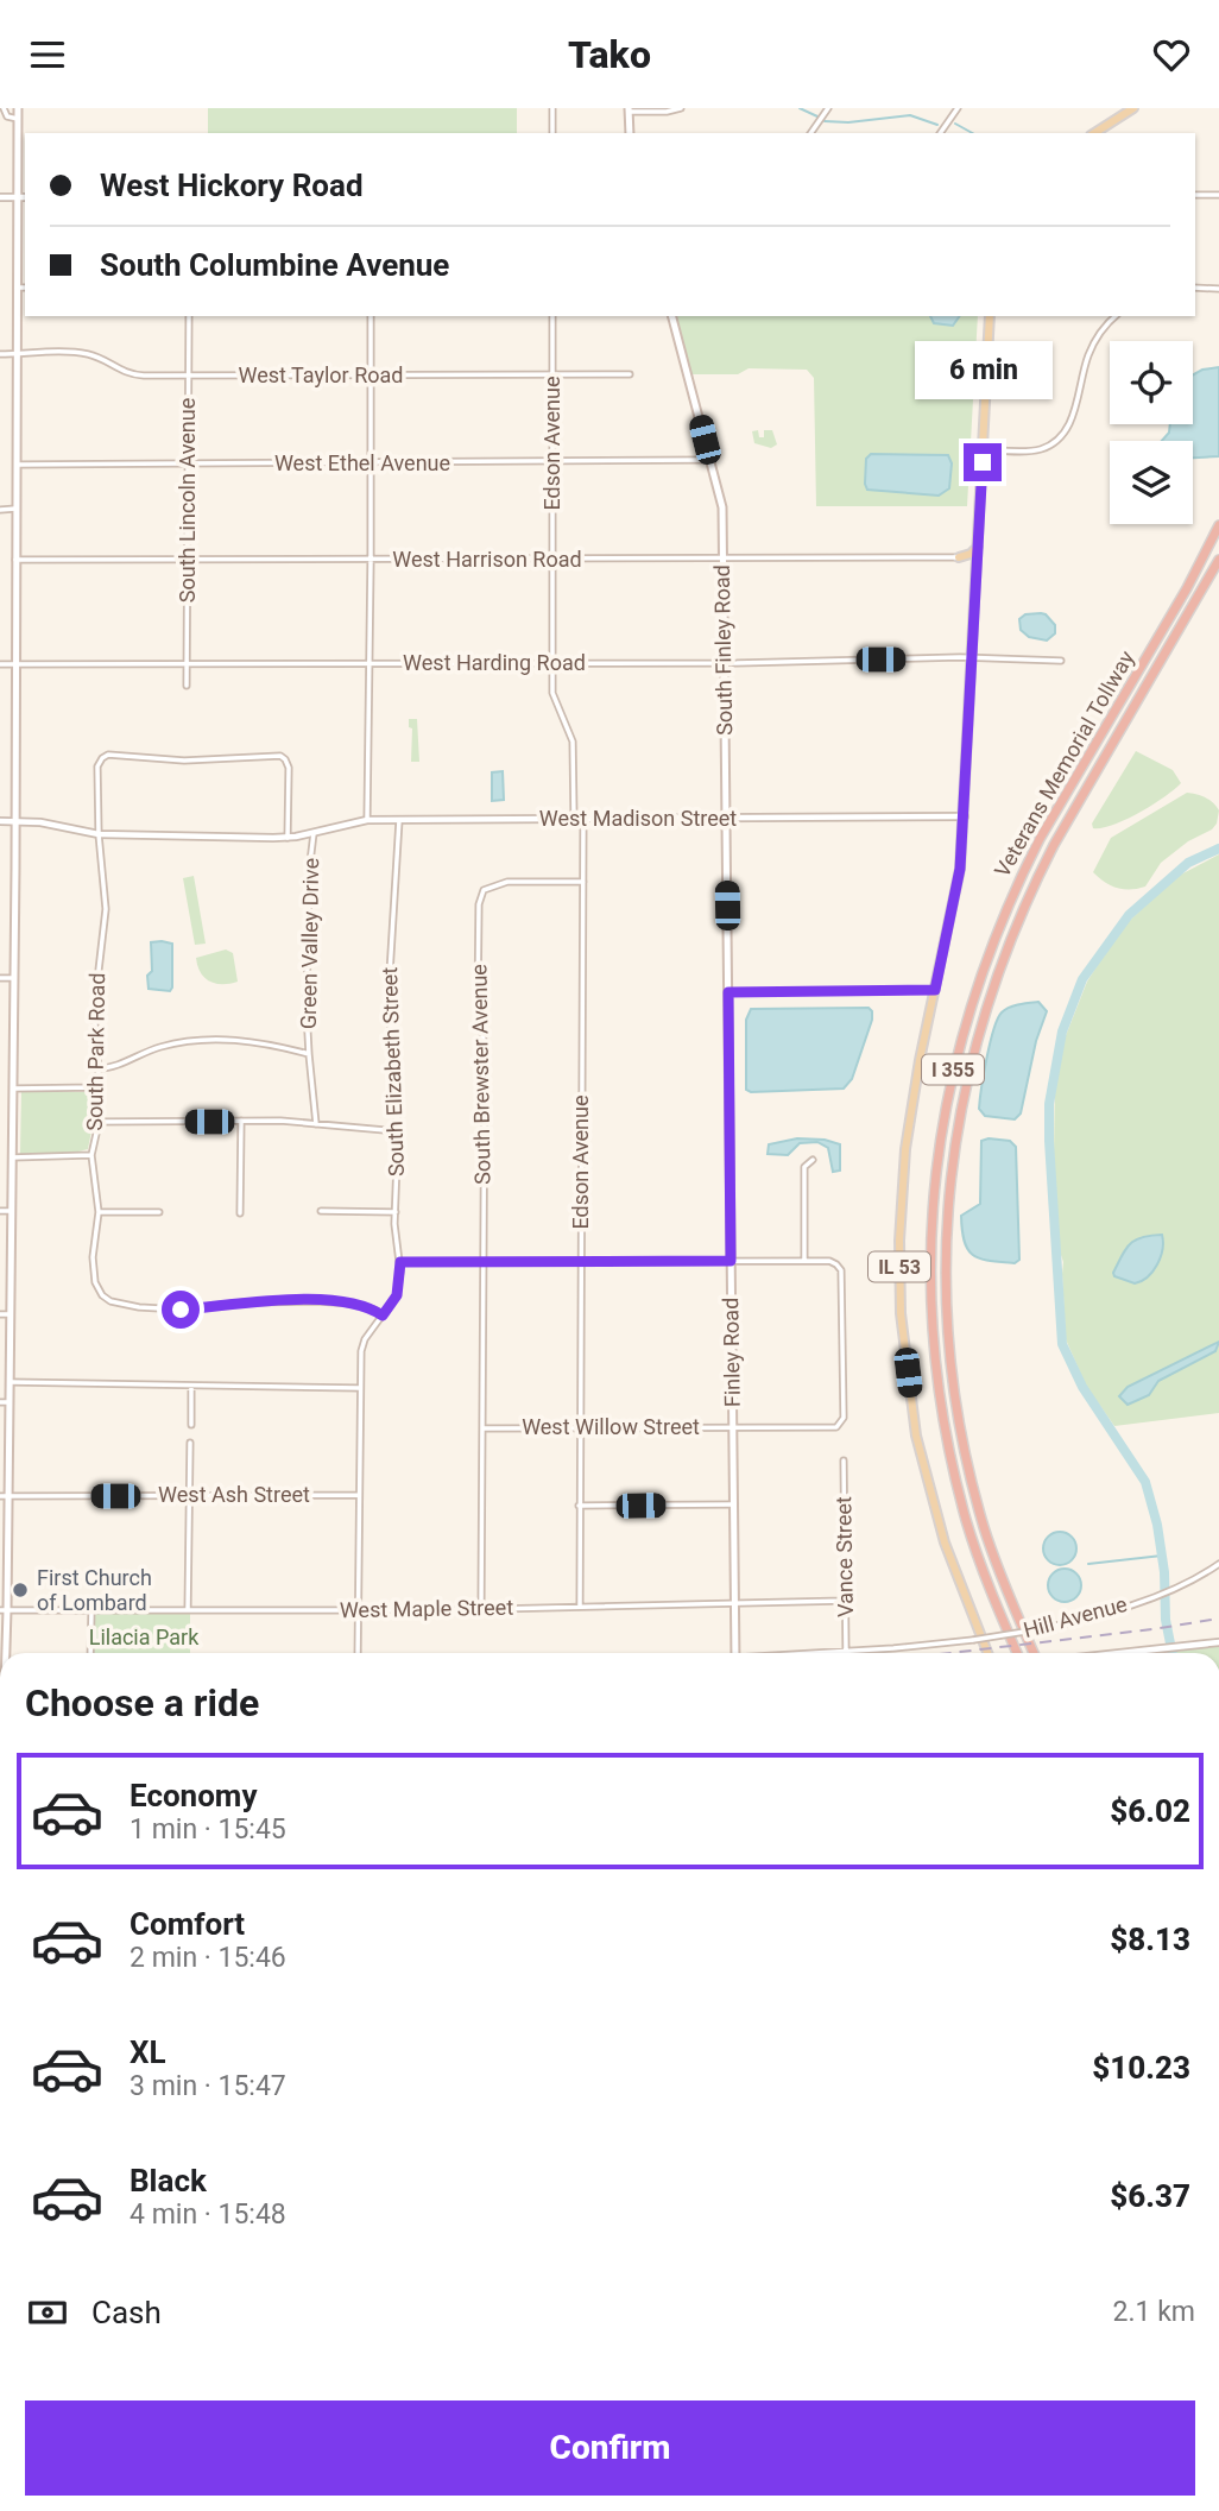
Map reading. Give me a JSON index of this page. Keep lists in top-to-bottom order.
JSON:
{
  "streets": {
    "highway": ["Veterans Memorial Tollway", "I 355"],
    "main road": ["South Finley Road", "IL 53", "Finley Road"],
    "street": [
      "West Taylor Road",
      "Edson Avenue",
      "West Ethel Avenue",
      "South Lincoln Avenue",
      "West Harrison Road",
      "West Harding Road",
      "West Madison Street",
      "Green Valley Drive",
      "South Park Road",
      "South Elizabeth Street",
      "South Brewster Avenue",
      "West Willow Street",
      "West Ash Street",
      "Vance Street",
      "West Maple Street",
      "Hill Avenue"
    ]
  },
  "crossings": [
    ["West Taylor Road", "Edson Avenue"],
    ["West Taylor Road", "South Lincoln Avenue"],
    ["Edson Avenue", "West Ethel Avenue"],
    ["Edson Avenue", "West Harrison Road"],
    ["Edson Avenue", "West Harding Road"],
    ["Edson Avenue", "West Madison Street"],
    ["Edson Avenue", "South Brewster Avenue"],
    ["Edson Avenue", "West Willow Street"],
    ["Edson Avenue", "West Maple Street"],
    ["West Ethel Avenue", "South Lincoln Avenue"],
    ["West Ethel Avenue", "South Finley Road"],
    ["South Lincoln Avenue", "West Harrison Road"],
    ["South Lincoln Avenue", "West Harding Road"],
    ["West Harrison Road", "South Finley Road"],
    ["South Finley Road", "West Harding Road"],
    ["South Finley Road", "West Madison Street"],
    ["South Finley Road", "Finley Road"],
    ["West Harding Road", "IL 53"],
    ["West Madison Street", "Green Valley Drive"],
    ["West Madison Street", "South Elizabeth Street"],
    ["West Madison Street", "IL 53"],
    ["Green Valley Drive", "South Park Road"],
    ["South Park Road", "South Elizabeth Street"],
    ["South Elizabeth Street", "West Ash Street"],
    ["South Elizabeth Street", "West Maple Street"],
    ["South Brewster Avenue", "West Willow Street"],
    ["South Brewster Avenue", "West Maple Street"],
    ["Finley Road", "West Willow Street"],
    ["Finley Road", "West Maple Street"],
    ["Vance Street", "West Maple Street"],
    ["Vance Street", "Hill Avenue"]
  ],
  "parks": ["Lilacia Park"],
  "places": ["First Church of Lombard"],
  "page": {
    "header": "Tako",
    "banner": ["West Hickory Road", "South Columbine Avenue"],
    "bubble": "6 min",
    "heading": "Choose a ride",
    "list": [
      {
        "name": "Economy",
        "note": "1 min · 15:45",
        "value": "$6.02"
      },
      {
        "name": "Comfort",
        "note": "2 min · 15:46",
        "value": "$8.13"
      },
      {
        "name": "XL",
        "note": "3 min · 15:47",
        "value": "$10.23"
      },
      {
        "name": "Black",
        "note": "4 min · 15:48",
        "value": "$6.37"
      }
    ],
    "pay": ["Cash", "2.1 km"],
    "buttons": "Confirm"
  }
}
